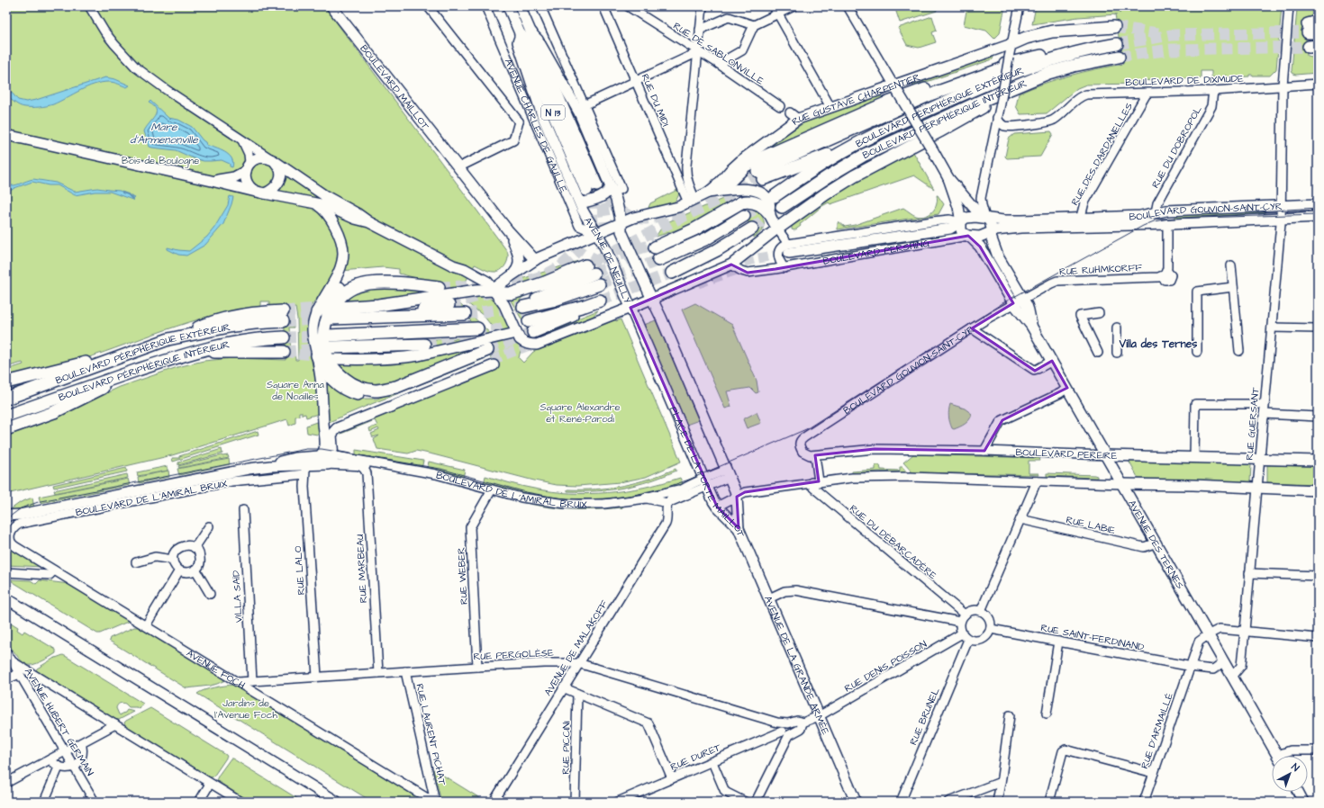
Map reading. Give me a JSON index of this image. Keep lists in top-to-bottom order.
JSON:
{
  "streets": {
    "highway": ["BOULEVARD PÉRIPHÉRIQUE EXTÉRIEUR", "N 13", "BOULEVARD PÉRIPHÉRIQUE INTÉRIEUR"],
    "main road": [
      "BOULEVARD MAILLOT",
      "RUE GUSTAVE CHARPENTIER",
      "AVENUE CHARLES DE GAULLE",
      "BOULEVARD GOUVION-SAINT-CYR",
      "BOULEVARD PERSHING",
      "AVENUE DE NEUILLY",
      "BOULEVARD PEREIRE",
      "PLACE DE LA PORTE MAILLOT",
      "BOULEVARD DE L'AMIRAL BRUIX",
      "AVENUE DES TERNES",
      "AVENUE DE LA GRANDE ARMÉE"
    ],
    "street": [
      "RUE DE SABLONVILLE",
      "BOULEVARD DE DIXMUDE",
      "RUE DU MIDI",
      "RUE DU DOBROPOL",
      "RUE DES DARDANELLES",
      "RUE RUHMKORFF",
      "RUE GUERSANT",
      "RUE LABIE",
      "RUE DU DÉBARCADÈRE",
      "RUE MARBEAU",
      "RUE LALO",
      "RUE WEBER",
      "VILLA SAÏD",
      "RUE SAINT-FERDINAND",
      "AVENUE DE MALAKOFF",
      "RUE PERGOLÈSE",
      "RUE DENIS POISSON",
      "AVENUE FOCH",
      "RUE BRUNEL",
      "AVENUE HUBERT GERMAIN",
      "RUE D'ARMAILLÉ",
      "RUE LAURENT PICHAT",
      "RUE PICCINI",
      "RUE DURET"
    ]
  },
  "crossings": [
    ["BOULEVARD DE DIXMUDE", "RUE DU DOBROPOL"],
    ["BOULEVARD DE DIXMUDE", "RUE DES DARDANELLES"],
    ["BOULEVARD DE DIXMUDE", "RUE GUERSANT"],
    ["N 13", "AVENUE CHARLES DE GAULLE"],
    ["AVENUE CHARLES DE GAULLE", "AVENUE DE NEUILLY"],
    ["RUE DU DOBROPOL", "BOULEVARD GOUVION-SAINT-CYR"],
    ["RUE DES DARDANELLES", "BOULEVARD PERSHING"],
    ["BOULEVARD GOUVION-SAINT-CYR", "BOULEVARD PERSHING"],
    ["BOULEVARD GOUVION-SAINT-CYR", "RUE RUHMKORFF"],
    ["BOULEVARD GOUVION-SAINT-CYR", "RUE GUERSANT"],
    ["BOULEVARD GOUVION-SAINT-CYR", "BOULEVARD PEREIRE"],
    ["BOULEVARD GOUVION-SAINT-CYR", "AVENUE DES TERNES"],
    ["BOULEVARD PERSHING", "AVENUE DES TERNES"],
    ["AVENUE DE NEUILLY", "PLACE DE LA PORTE MAILLOT"],
    ["RUE RUHMKORFF", "AVENUE DES TERNES"],
    ["RUE GUERSANT", "BOULEVARD PEREIRE"],
    ["RUE GUERSANT", "AVENUE DES TERNES"],
    ["BOULEVARD PEREIRE", "AVENUE DES TERNES"],
    ["PLACE DE LA PORTE MAILLOT", "BOULEVARD DE L'AMIRAL BRUIX"],
    ["PLACE DE LA PORTE MAILLOT", "AVENUE DE LA GRANDE ARMÉE"],
    ["BOULEVARD DE L'AMIRAL BRUIX", "RUE MARBEAU"],
    ["BOULEVARD DE L'AMIRAL BRUIX", "RUE LALO"],
    ["BOULEVARD DE L'AMIRAL BRUIX", "RUE WEBER"],
    ["BOULEVARD DE L'AMIRAL BRUIX", "AVENUE DE MALAKOFF"],
    ["BOULEVARD DE L'AMIRAL BRUIX", "AVENUE FOCH"],
    ["RUE LABIE", "AVENUE DES TERNES"],
    ["RUE DU DÉBARCADÈRE", "RUE SAINT-FERDINAND"],
    ["RUE DU DÉBARCADÈRE", "RUE DENIS POISSON"],
    ["RUE DU DÉBARCADÈRE", "RUE BRUNEL"],
    ["AVENUE DES TERNES", "RUE SAINT-FERDINAND"],
    ["AVENUE DES TERNES", "RUE D'ARMAILLÉ"],
    ["RUE MARBEAU", "RUE PERGOLÈSE"],
    ["RUE LALO", "RUE PERGOLÈSE"],
    ["RUE WEBER", "RUE PERGOLÈSE"],
    ["VILLA SAÏD", "RUE PERGOLÈSE"],
    ["RUE SAINT-FERDINAND", "RUE DENIS POISSON"],
    ["RUE SAINT-FERDINAND", "RUE BRUNEL"],
    ["RUE SAINT-FERDINAND", "RUE D'ARMAILLÉ"],
    ["AVENUE DE MALAKOFF", "RUE PERGOLÈSE"],
    ["RUE PERGOLÈSE", "RUE DENIS POISSON"],
    ["RUE PERGOLÈSE", "AVENUE FOCH"],
    ["RUE PERGOLÈSE", "RUE LAURENT PICHAT"],
    ["AVENUE DE LA GRANDE ARMÉE", "RUE DENIS POISSON"],
    ["RUE DENIS POISSON", "RUE BRUNEL"],
    ["AVENUE FOCH", "RUE LAURENT PICHAT"]
  ],
  "districts": ["Villa des Ternes"],
  "water": ["Mare d'Armenonville"],
  "parks": [
    "Bois de Boulogne",
    "Square Anna de Noailles",
    "Square Alexandre et René-Parodi",
    "Jardins de l'Avenue Foch"
  ],
  "north": "top right"
}
